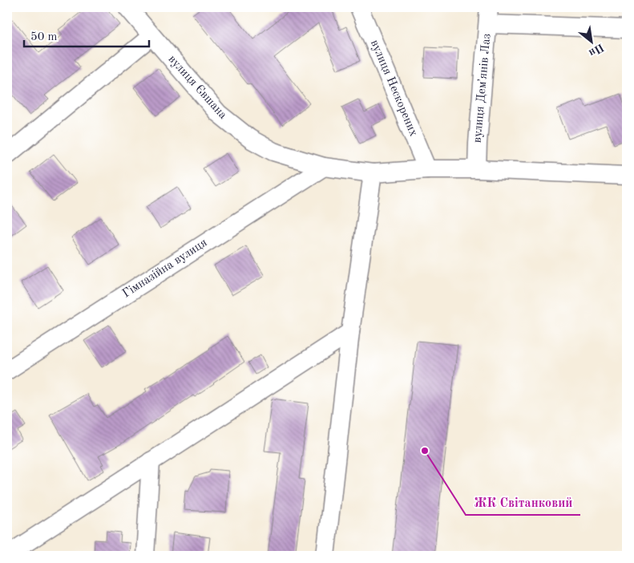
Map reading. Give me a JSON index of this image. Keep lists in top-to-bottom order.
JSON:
{
  "streets": {
    "street": [
      "вулиця Євшана",
      "вулиця Нескорених",
      "вулиця Демʼянів Лаз",
      "Гімназійна вулиця"
    ]
  },
  "crossings": [
    ["вулиця Євшана", "вулиця Нескорених"],
    ["вулиця Євшана", "вулиця Демʼянів Лаз"],
    ["вулиця Євшана", "Гімназійна вулиця"]
  ],
  "places": ["ЖК Світанковий"],
  "scale_bar": "50 m",
  "north": "bottom right"
}
